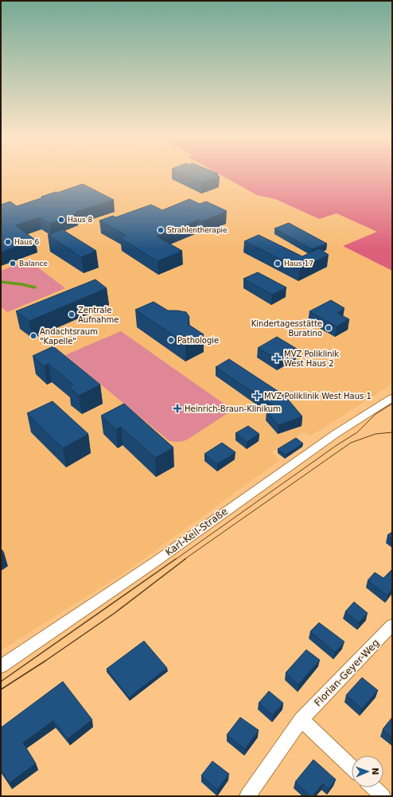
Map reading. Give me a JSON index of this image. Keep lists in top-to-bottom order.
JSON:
{
  "streets": {
    "street": ["Karl-Keil-Straße", "Florian-Geyer-Weg"]
  },
  "places": {
    "other": [
      "Haus 8",
      "Strahlentherapie",
      "Haus 6",
      "Balance",
      "Haus 17",
      "Zentrale Aufnahme",
      "Kindertagesstätte Buratino",
      "Andachtsraum \"Kapelle\"",
      "Pathologie"
    ],
    "health": ["MVZ Poliklinik West Haus 2", "MVZ Poliklinik West Haus 1", "Heinrich-Braun-Klinikum"]
  },
  "north": "right"
}
